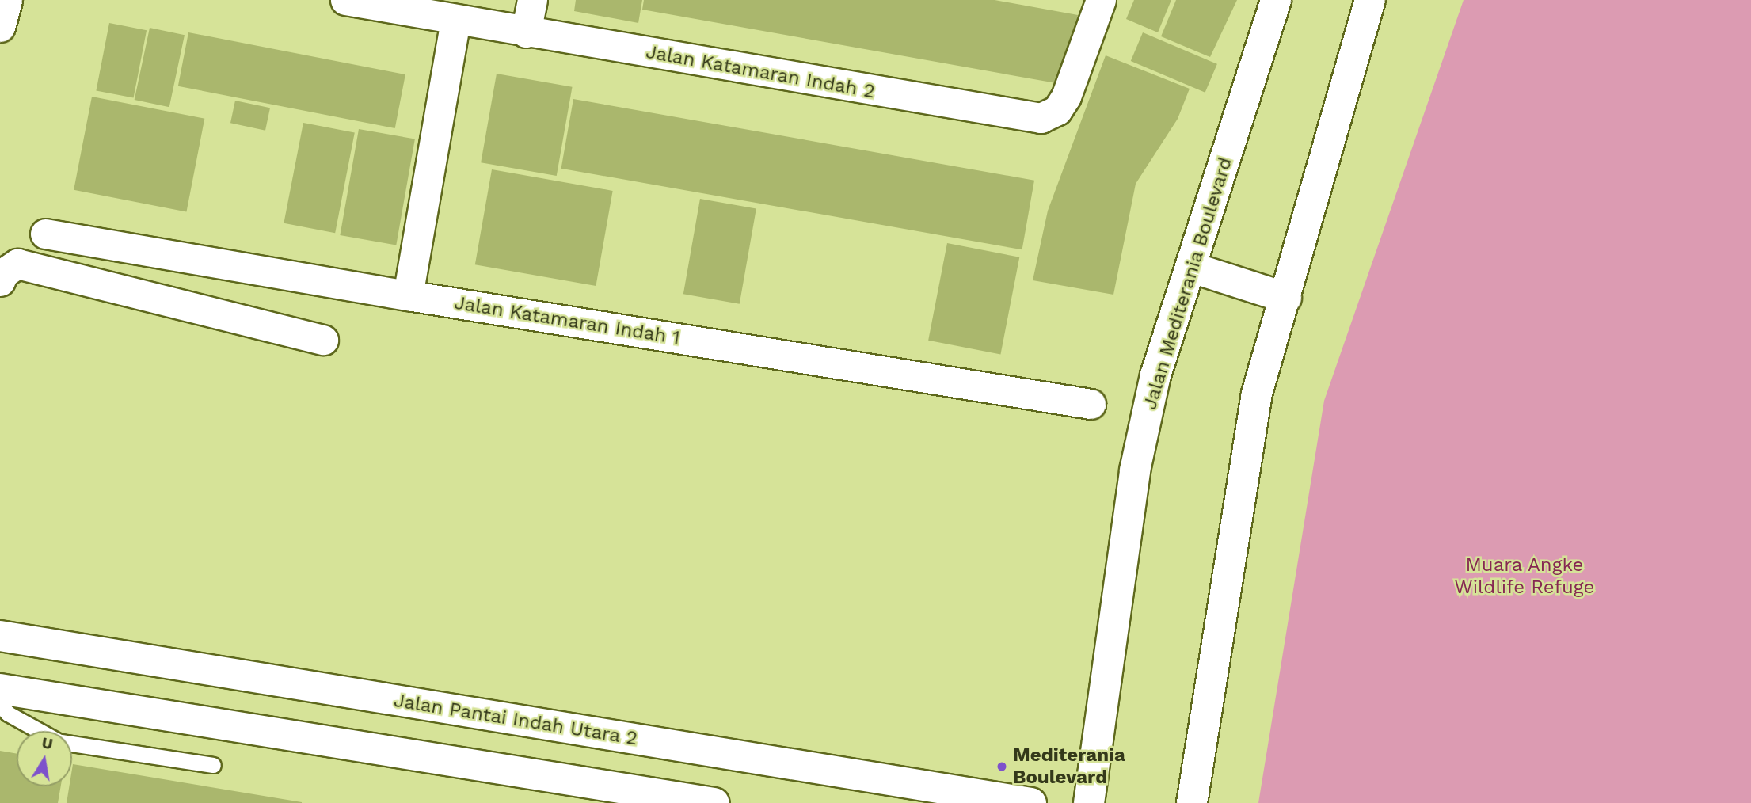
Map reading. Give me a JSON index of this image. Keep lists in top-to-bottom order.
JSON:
{
  "streets": {
    "street": [
      "Jalan Katamaran Indah 2",
      "Jalan Mediterania Boulevard",
      "Jalan Katamaran Indah 1",
      "Jalan Pantai Indah Utara 2"
    ]
  },
  "parks": ["Muara Angke Wildlife Refuge"],
  "places": ["Mediterania Boulevard"],
  "north": "top"
}
